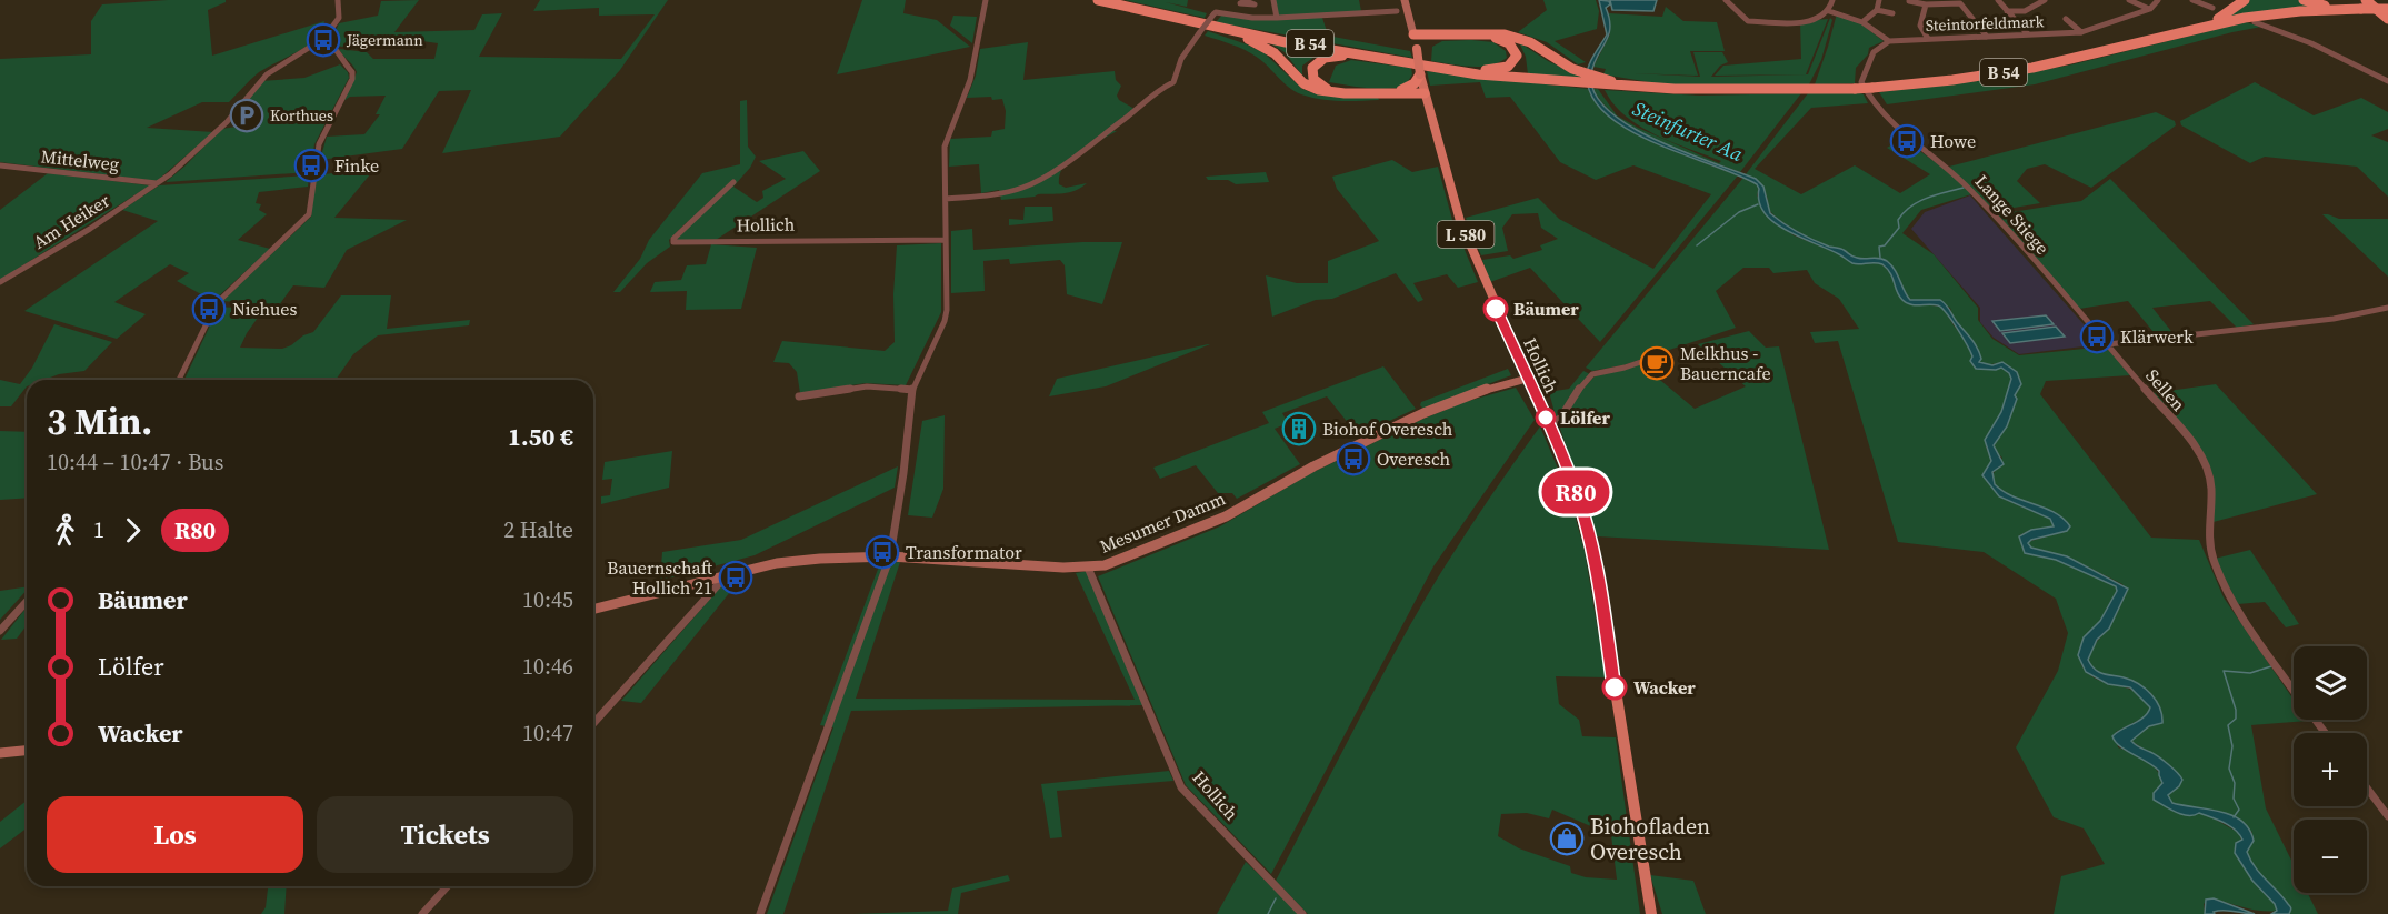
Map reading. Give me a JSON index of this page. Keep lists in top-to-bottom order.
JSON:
{
  "streets": {
    "highway": ["B 54"],
    "main road": ["Hollich", "L 580", "Mesumer Damm"],
    "street": [
      "Steintorfeldmark",
      "Mittelweg",
      "Lange Stiege",
      "Am Heiker",
      "Sellen"
    ]
  },
  "crossings": [
    ["B 54", "Lange Stiege"],
    ["Mittelweg", "Am Heiker"],
    ["Lange Stiege", "Sellen"],
    ["Hollich", "L 580"],
    ["Hollich", "Mesumer Damm"]
  ],
  "water": ["Steinfurter Aa"],
  "places": {
    "bus stop": [
      "Jägermann",
      "Howe",
      "Finke",
      "Niehues",
      "Klärwerk",
      "Overesch",
      "Transformator",
      "Bauernschaft Hollich 21"
    ],
    "parking": ["Korthues"],
    "other": ["Bäumer", "Lölfer", "Wacker"],
    "cafe": ["Melkhus - Bauerncafe"],
    "building": ["Biohof Overesch"],
    "shop": ["Biohofladen Overesch"]
  },
  "lines": ["bus line R80"],
  "page": {
    "on_map": "R80",
    "heading": ["3 Min.", "10:44 – 10:47 · Bus", "1.50 €"],
    "legs": ["1", "R80", "2 Halte"],
    "list": [
      {
        "name": "Bäumer",
        "value": "10:45"
      },
      {
        "name": "Lölfer",
        "value": "10:46"
      },
      {
        "name": "Wacker",
        "value": "10:47"
      }
    ],
    "map_buttons": ["+", "−"],
    "buttons": ["Los", "Tickets"]
  }
}
